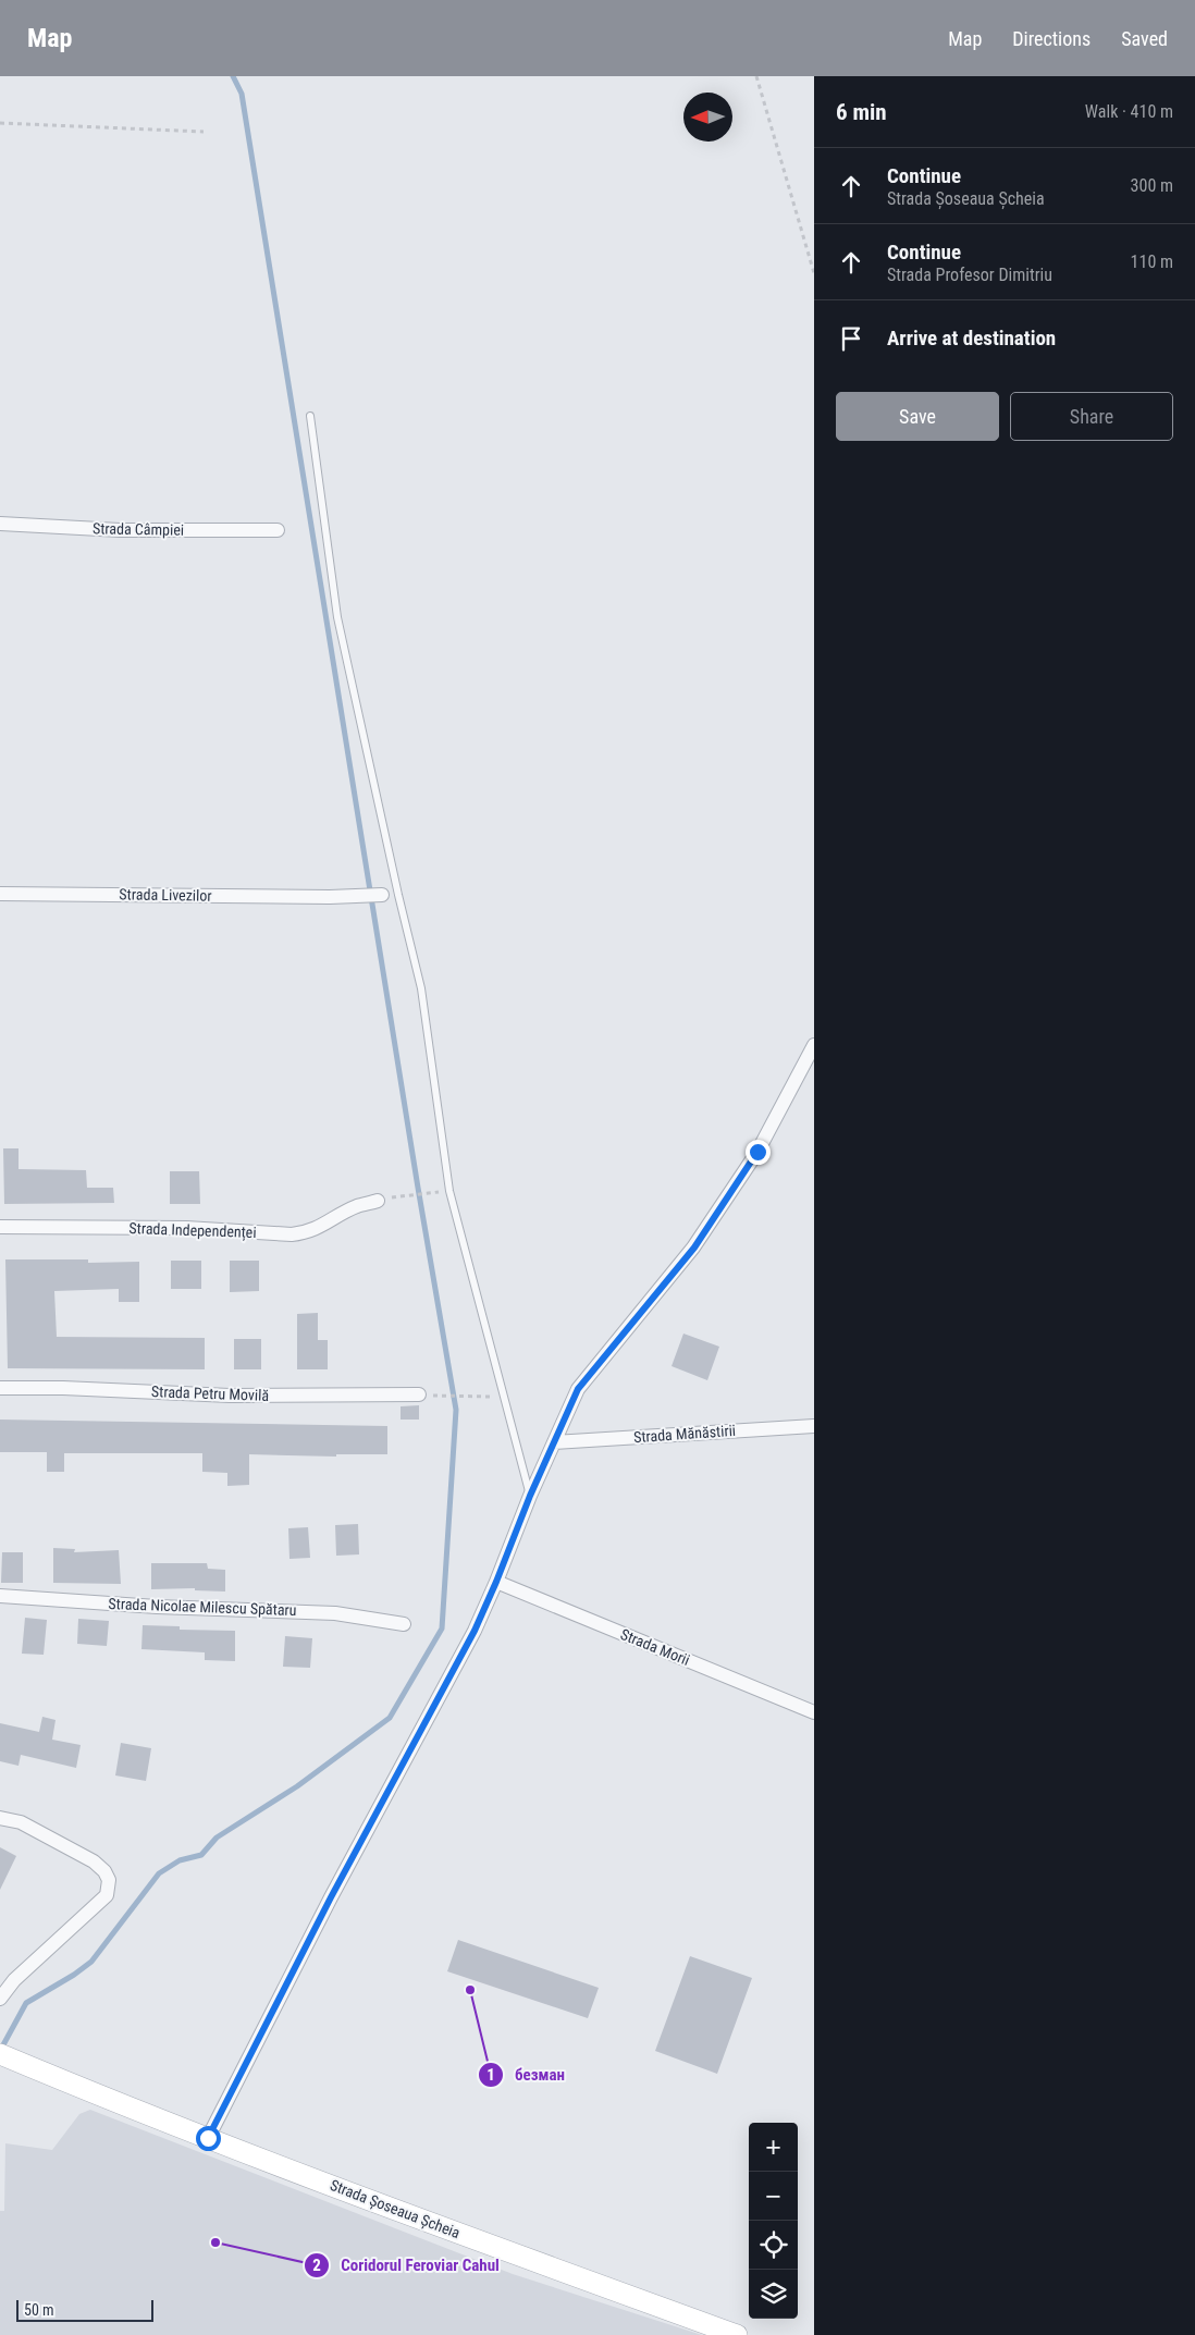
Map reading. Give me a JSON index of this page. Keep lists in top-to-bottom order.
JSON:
{
  "streets": {
    "main road": ["Strada Șoseaua Șcheia"],
    "street": [
      "Strada Câmpiei",
      "Strada Livezilor",
      "Strada Independenței",
      "Strada Petru Movilă",
      "Strada Mănăstirii",
      "Strada Nicolae Milescu Spătaru",
      "Strada Morii"
    ]
  },
  "places": ["безман", "Coridorul Feroviar Cahul"],
  "scale_bar": "50 m",
  "north": "left",
  "page": {
    "header": "Map",
    "nav": ["Map", "Directions", "Saved"],
    "heading": ["6 min", "Walk · 410 m"],
    "list": [
      ["Continue", "Strada Șoseaua Șcheia", "300 m"],
      ["Continue", "Strada Profesor Dimitriu", "110 m"],
      "Arrive at destination"
    ],
    "buttons": ["Save", "Share"],
    "map_buttons": ["+", "−"],
    "scale": "50 m"
  }
}
